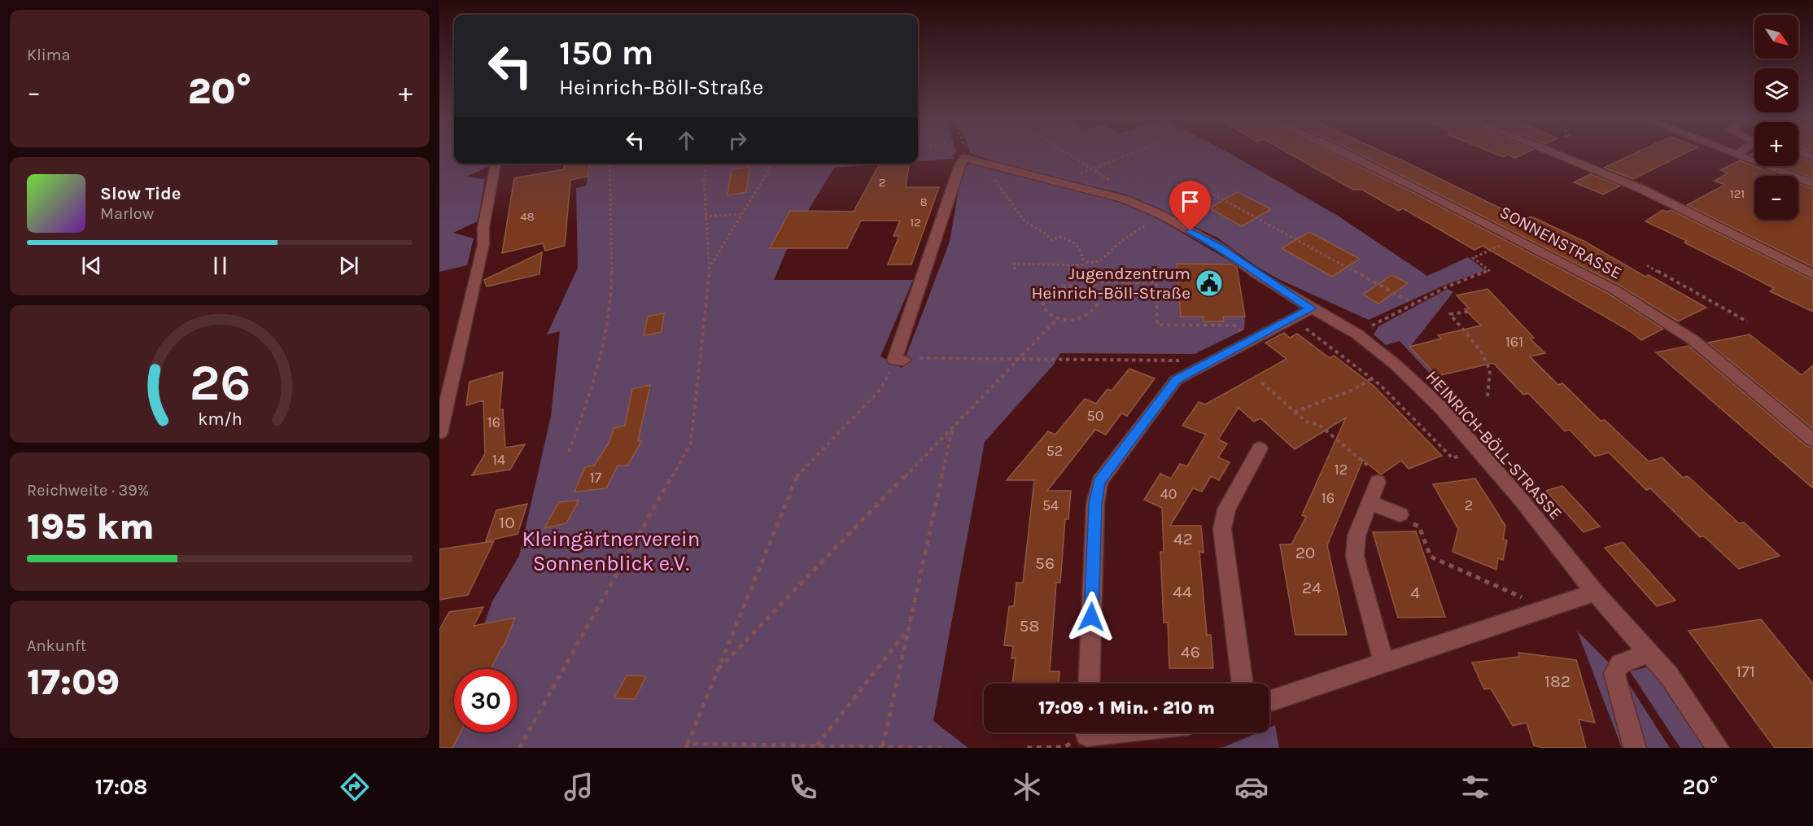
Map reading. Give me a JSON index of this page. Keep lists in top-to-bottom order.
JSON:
{
  "streets": {
    "street": ["SONNENSTRASSE", "HEINRICH-BÖLL-STRASSE"]
  },
  "parks": ["Kleingärtnerverein Sonnenblick e.V."],
  "places": {
    "public building": ["Jugendzentrum Heinrich-Böll-Straße"]
  },
  "house_numbers": [
    "2",
    "121",
    "8",
    "48",
    "12",
    "161",
    "50",
    "16",
    "52",
    "14",
    "12",
    "17",
    "40",
    "16",
    "54",
    "2",
    "10",
    "42",
    "20",
    "56",
    "24",
    "44",
    "4",
    "58",
    "46",
    "171",
    "182"
  ],
  "north": "bottom right",
  "page": {
    "tile": [
      "Klima",
      ["Reichweite · 39%", "195 km"],
      ["Ankunft", "17:09"]
    ],
    "map_buttons": ["+", "−"],
    "turn": ["150 m", "Heinrich-Böll-Straße"],
    "heat": ["−", "20°", "+"],
    "song": ["Slow Tide", "Marlow"],
    "limit": "30",
    "trip": "17:09 · 1 Min. · 210 m",
    "tabs": ["17:08", "20°"],
    "gauge": ["26", "km/h"]
  }
}
